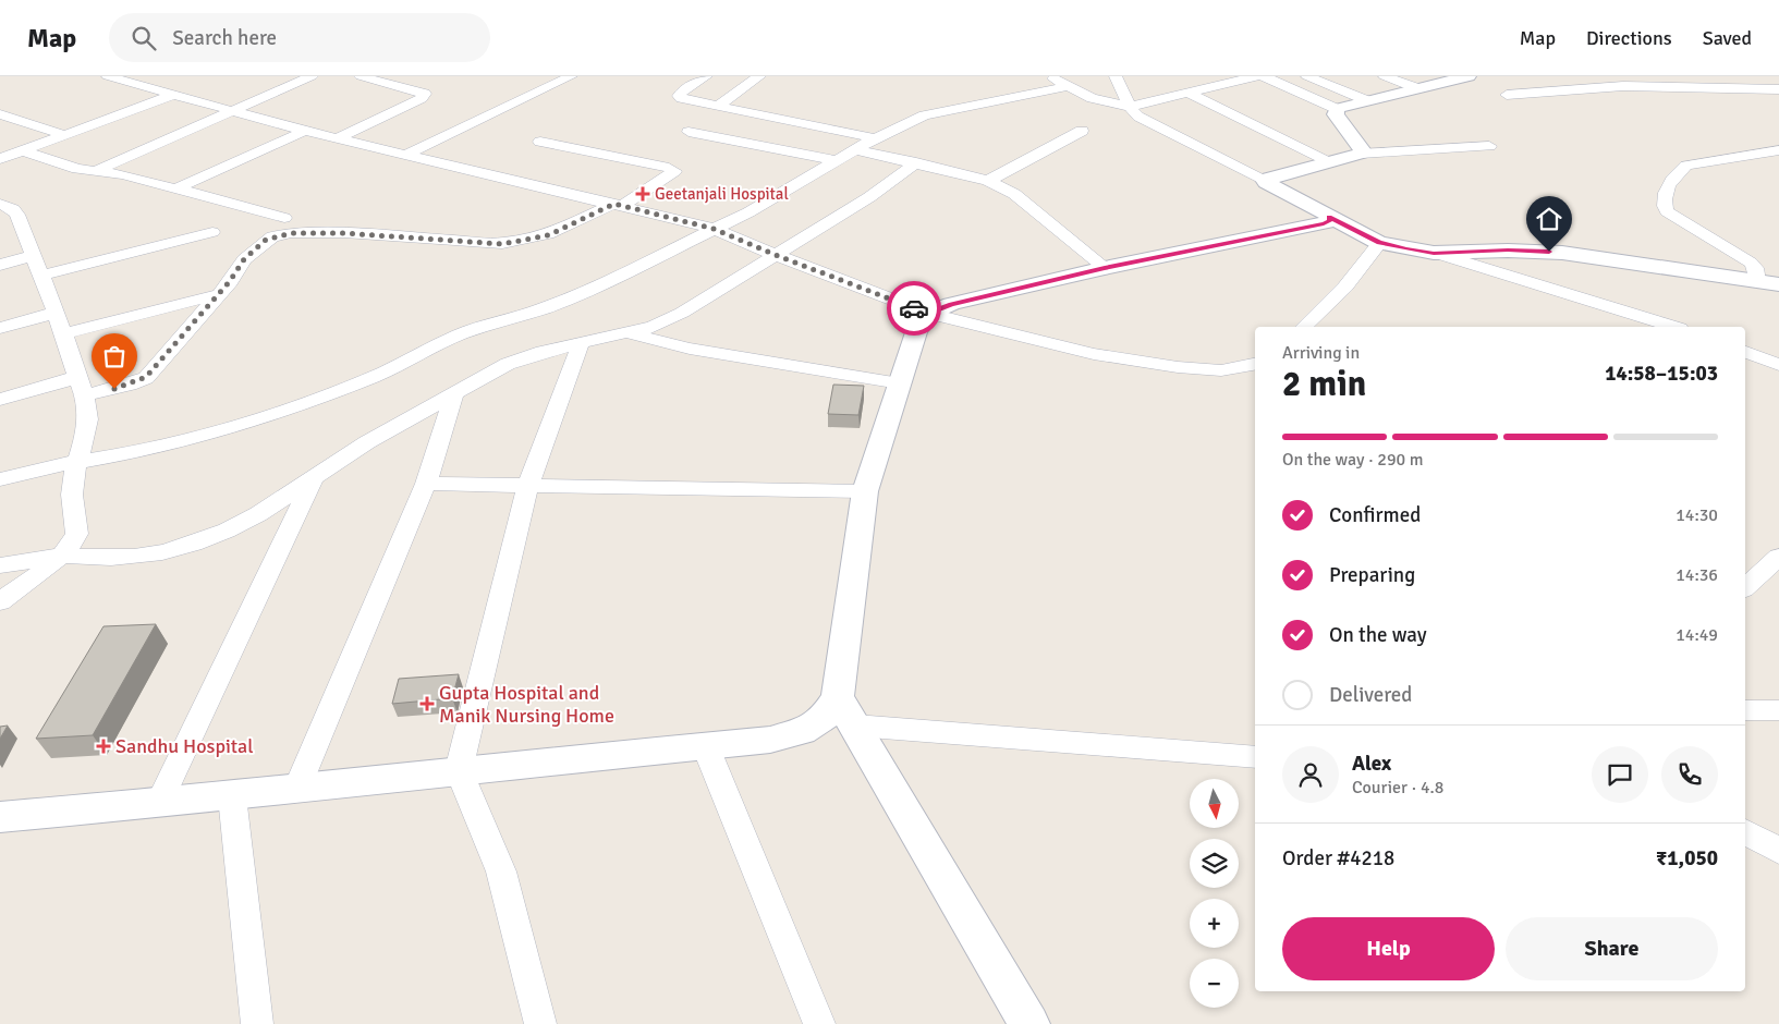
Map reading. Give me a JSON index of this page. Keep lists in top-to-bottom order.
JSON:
{
  "places": {
    "health": ["Geetanjali Hospital", "Gupta Hospital and Manik Nursing Home", "Sandhu Hospital"]
  },
  "north": "bottom",
  "page": {
    "header": "Map",
    "search": "Search here",
    "nav": ["Map", "Directions", "Saved"],
    "heading": ["2 min", "Arriving in", "14:58–15:03"],
    "panel": [
      "Alex",
      "Courier · 4.8",
      "Order #4218",
      "₹1,050"
    ],
    "bar": "On the way · 290 m",
    "list": [
      ["Confirmed", "14:30"],
      ["Preparing", "14:36"],
      ["On the way", "14:49"],
      "Delivered"
    ],
    "map_buttons": ["+", "−"],
    "buttons": ["Help", "Share"]
  }
}
